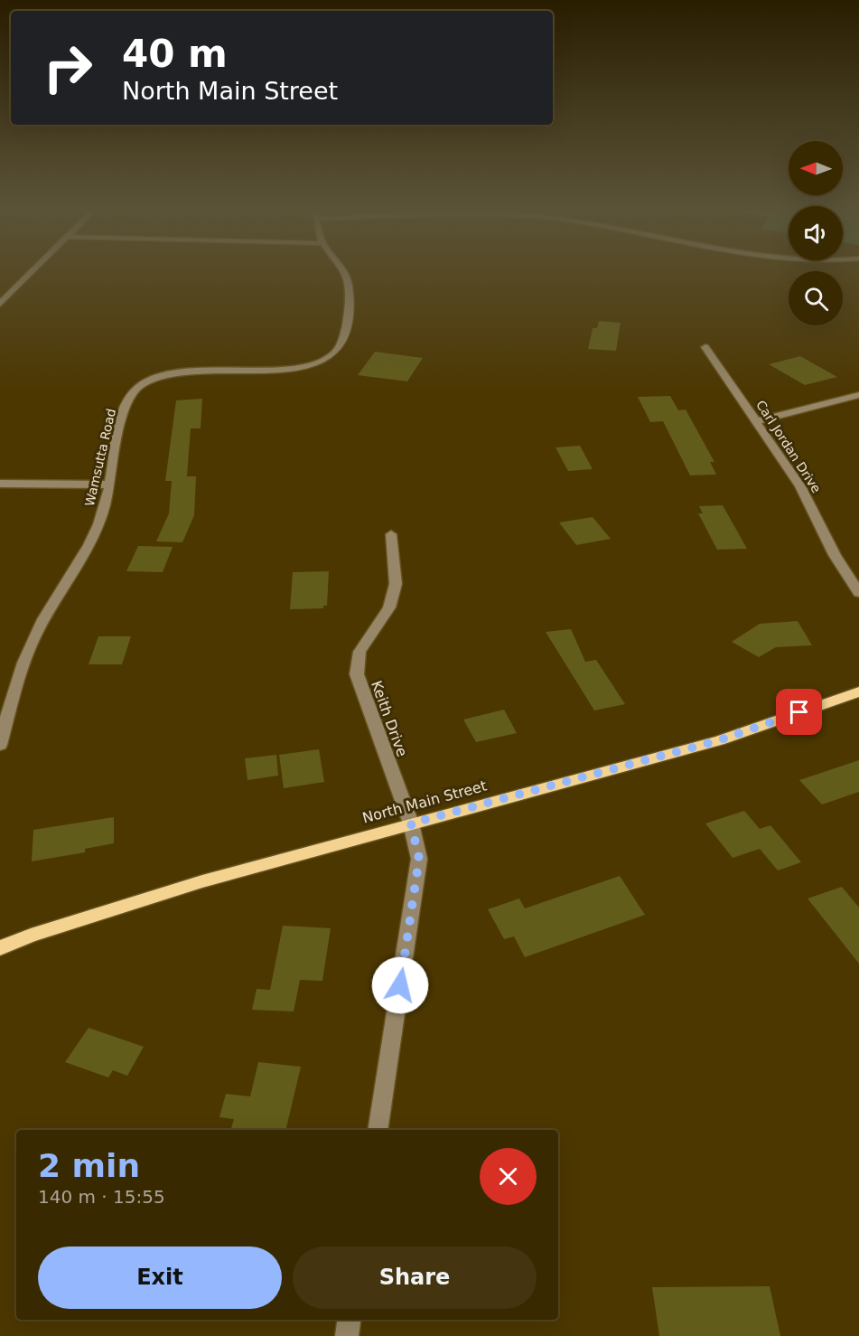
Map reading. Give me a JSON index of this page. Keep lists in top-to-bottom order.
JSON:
{
  "streets": {
    "main road": ["North Main Street"],
    "street": ["Carl Jordan Drive", "Wamsutta Road", "Keith Drive"]
  },
  "crossings": [
    ["Keith Drive", "North Main Street"]
  ],
  "north": "left",
  "page": {
    "turn": ["40 m", "North Main Street"],
    "heading": ["2 min", "140 m · 15:55"],
    "buttons": ["Exit", "Share"]
  }
}
